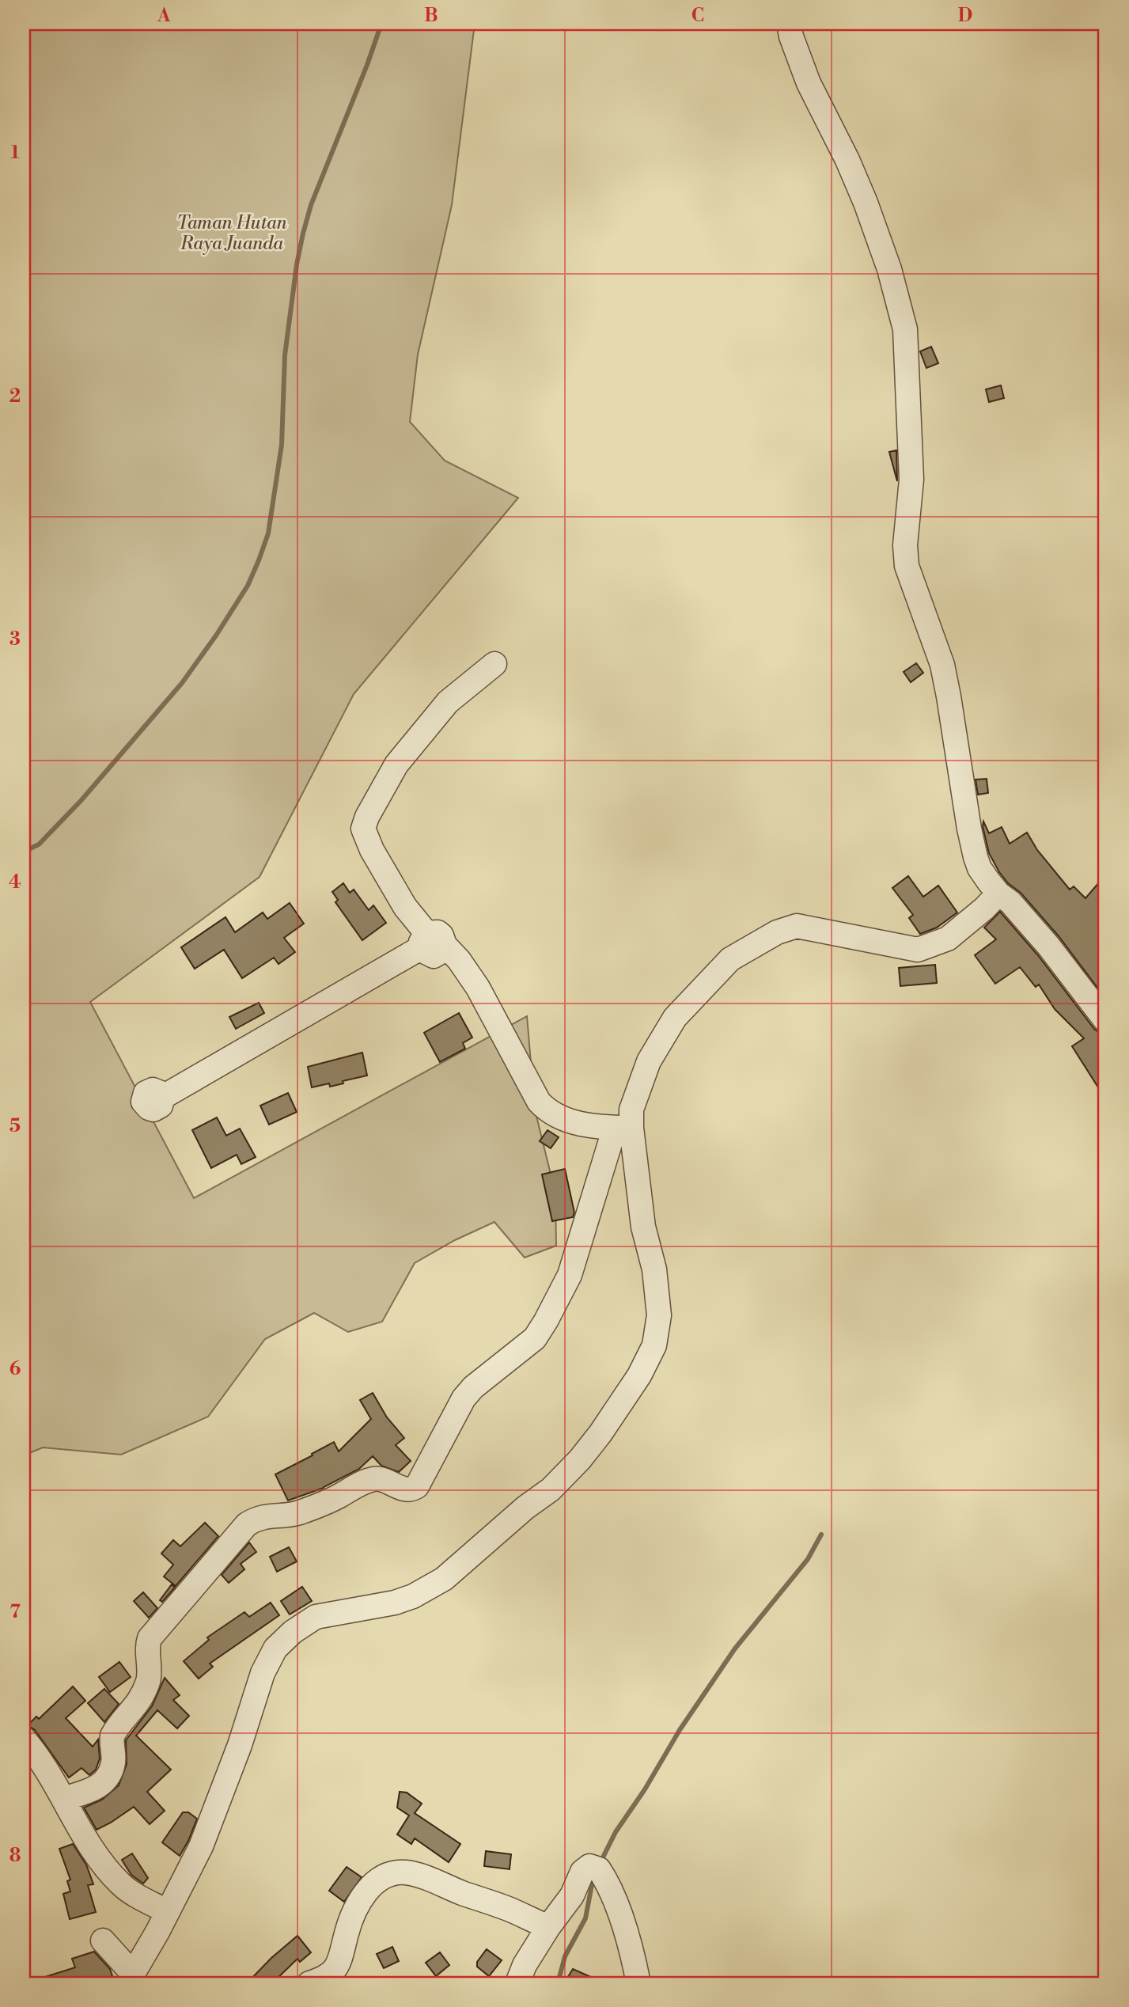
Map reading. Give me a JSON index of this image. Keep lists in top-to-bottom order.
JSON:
{
  "parks": ["Taman Hutan Raya Juanda"],
  "grid": {
    "columns": [
      "A",
      "B",
      "C",
      "D"
    ],
    "rows": [
      "1",
      "2",
      "3",
      "4",
      "5",
      "6",
      "7",
      "8"
    ]
  }
}
